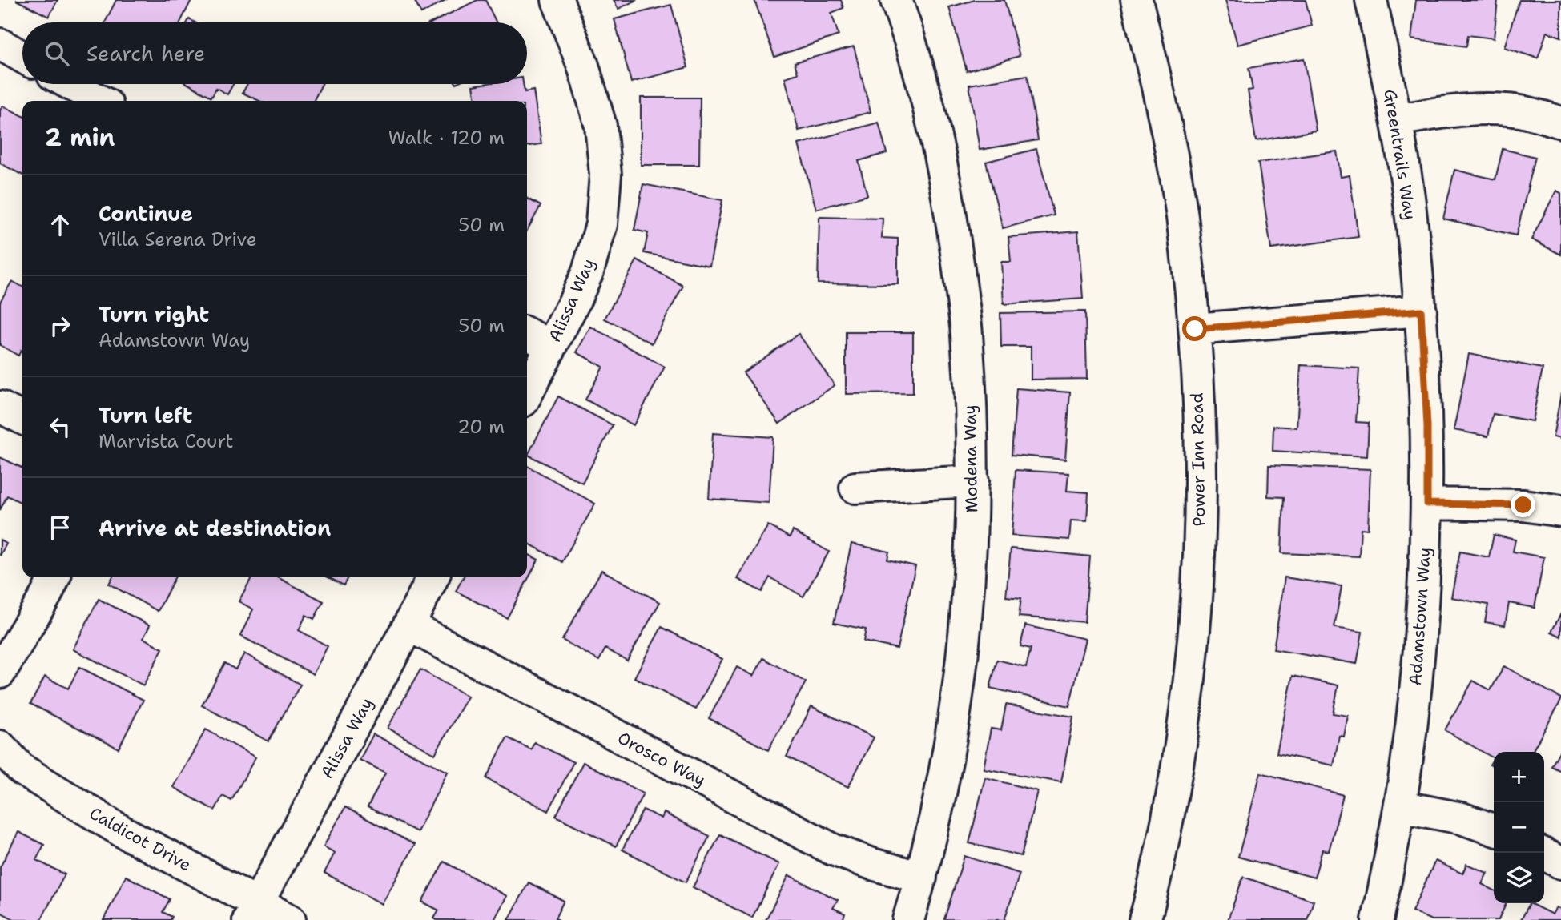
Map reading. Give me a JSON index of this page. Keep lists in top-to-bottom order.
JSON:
{
  "streets": {
    "street": [
      "Greentrails Way",
      "Alissa Way",
      "Modena Way",
      "Power Inn Road",
      "Adamstown Way",
      "Orosco Way",
      "Caldicot Drive"
    ]
  },
  "crossings": [
    ["Greentrails Way", "Adamstown Way"],
    ["Alissa Way", "Orosco Way"],
    ["Alissa Way", "Caldicot Drive"],
    ["Modena Way", "Orosco Way"]
  ],
  "page": {
    "search": "Search here",
    "heading": ["2 min", "Walk · 120 m"],
    "list": [
      ["Continue", "Villa Serena Drive", "50 m"],
      ["Turn right", "Adamstown Way", "50 m"],
      ["Turn left", "Marvista Court", "20 m"],
      "Arrive at destination"
    ],
    "map_buttons": ["+", "−"]
  }
}
